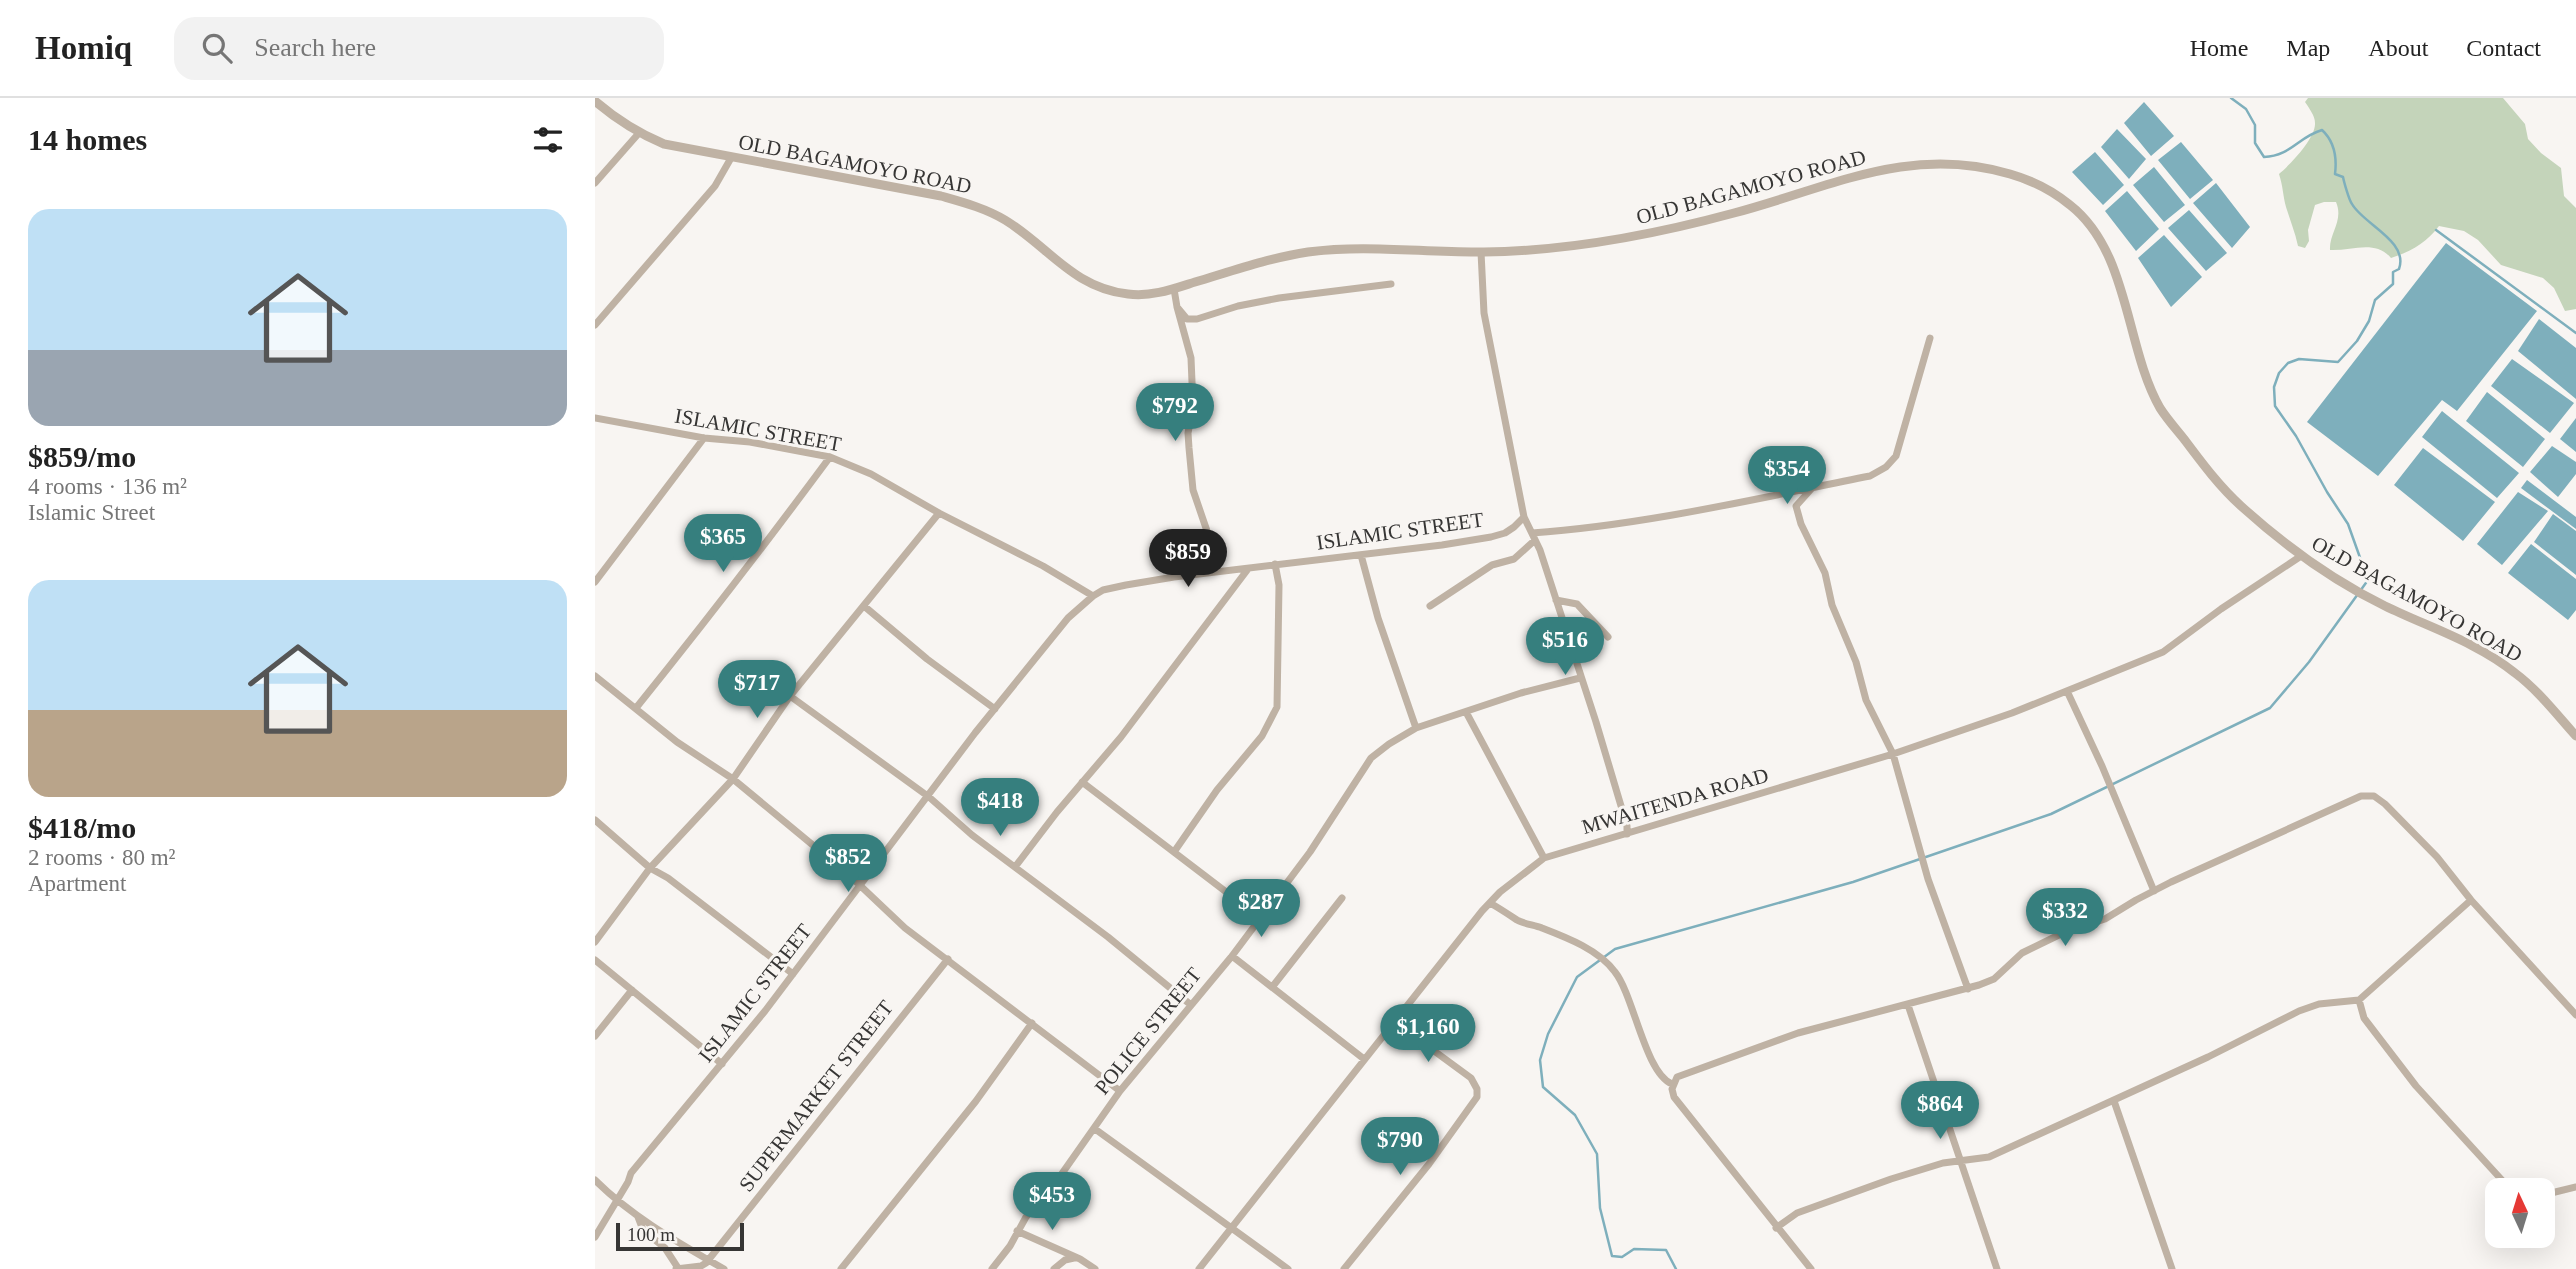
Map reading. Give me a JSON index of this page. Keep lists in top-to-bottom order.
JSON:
{
  "streets": {
    "street": [
      "OLD BAGAMOYO ROAD",
      "ISLAMIC STREET",
      "MWAITENDA ROAD",
      "POLICE STREET",
      "SUPERMARKET STREET"
    ]
  },
  "crossings": [
    ["OLD BAGAMOYO ROAD", "MWAITENDA ROAD"]
  ],
  "scale_bar": "100 m",
  "north": "top",
  "page": {
    "header": "Homiq",
    "search": "Search here",
    "nav": [
      "Home",
      "Map",
      "About",
      "Contact"
    ],
    "heading": "14 homes",
    "list": [
      {
        "name": "$859/mo",
        "note": "4 rooms · 136 m² · Islamic Street"
      },
      {
        "name": "$418/mo",
        "note": "2 rooms · 80 m² · Apartment"
      }
    ],
    "price": [
      "$792",
      "$354",
      "$365",
      "$859",
      "$516",
      "$717",
      "$418",
      "$852",
      "$287",
      "$332",
      "$1,160",
      "$864",
      "$790",
      "$453"
    ],
    "scale": "100 m"
  }
}
